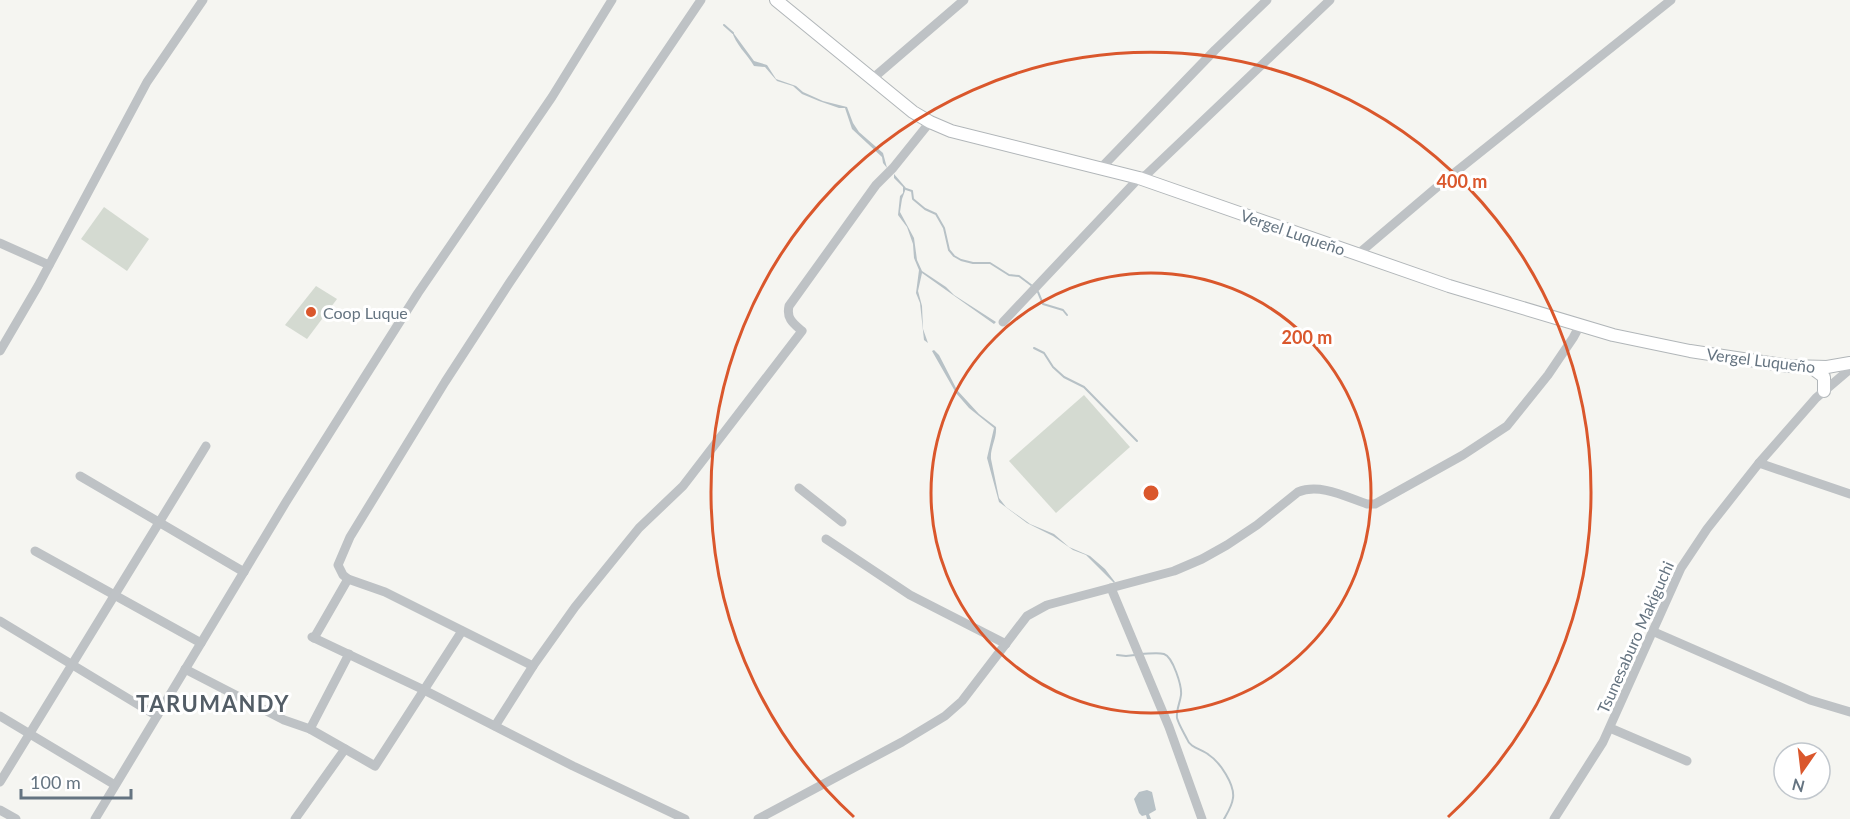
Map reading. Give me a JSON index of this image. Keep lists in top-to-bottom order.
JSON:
{
  "streets": {
    "main road": ["Vergel Luqueño"],
    "street": ["Tsunesaburo Makiguchi"]
  },
  "districts": ["TARUMANDY"],
  "places": ["Coop Luque"],
  "scale_bar": "100 m",
  "north": "bottom",
  "rings": ["400 m", "200 m"]
}
